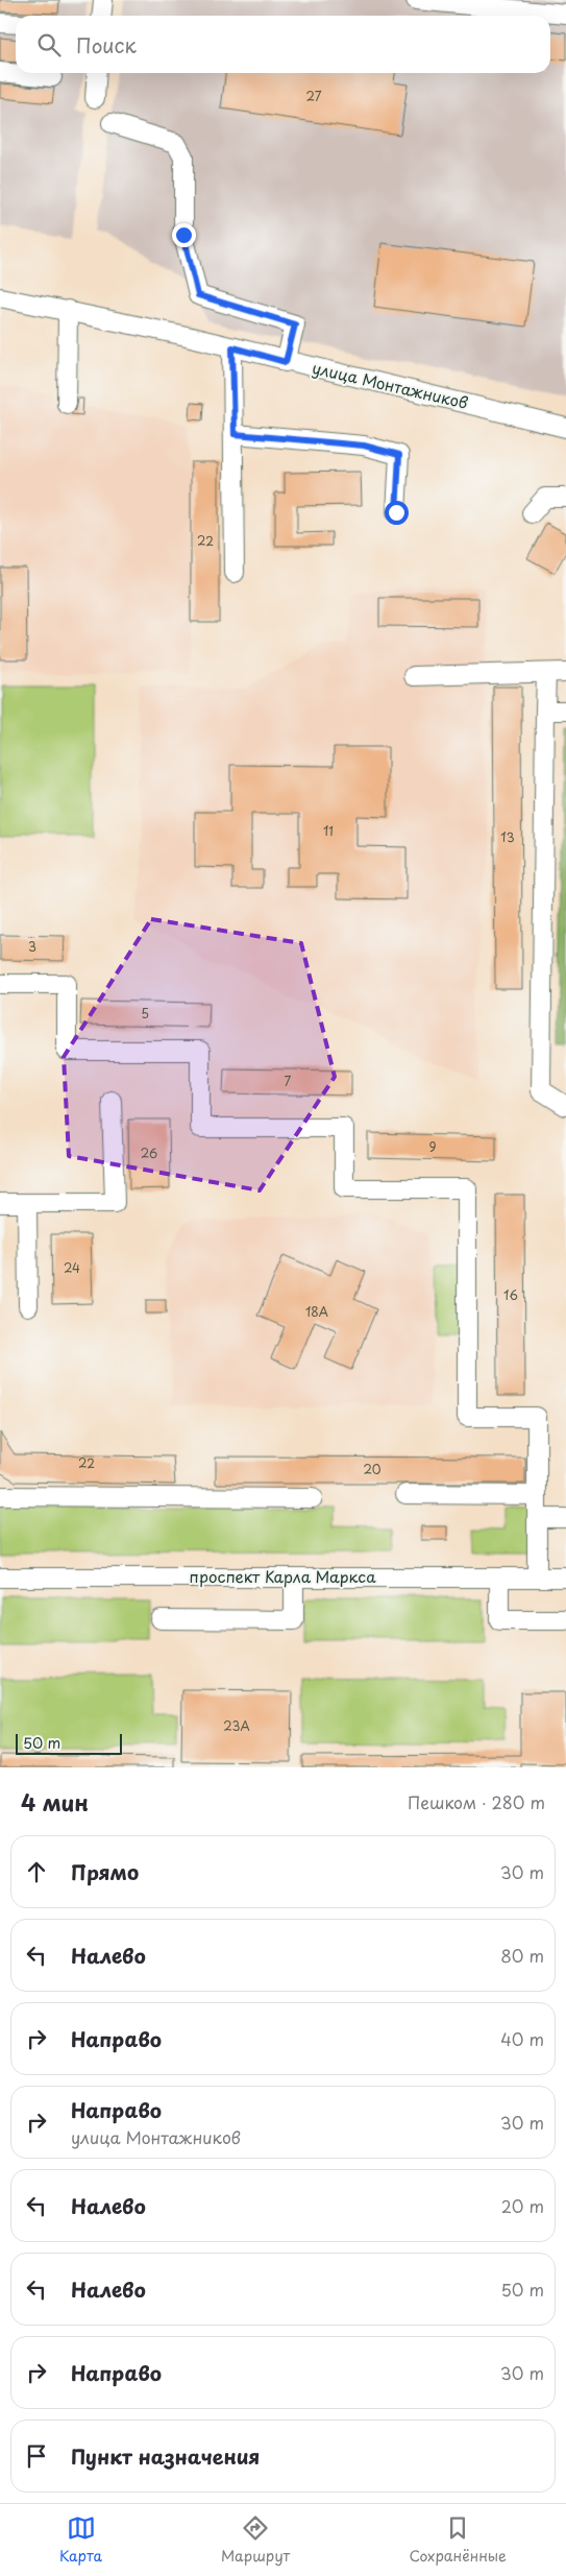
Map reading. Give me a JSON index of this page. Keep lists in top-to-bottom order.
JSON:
{
  "streets": {
    "street": ["улица Монтажников", "проспект Карла Маркса"]
  },
  "house_numbers": [
    "27",
    "22",
    "11",
    "13",
    "3",
    "5",
    "7",
    "9",
    "26",
    "24",
    "16",
    "18А",
    "22",
    "20",
    "23А"
  ],
  "scale_bar": "50 m",
  "page": {
    "search": "Поиск",
    "scale": "50 m",
    "heading": ["4 мин", "Пешком · 280 m"],
    "list": [
      ["Прямо", "30 m"],
      ["Налево", "80 m"],
      ["Направо", "40 m"],
      ["Направо", "улица Монтажников", "30 m"],
      ["Налево", "20 m"],
      ["Налево", "50 m"],
      ["Направо", "30 m"],
      "Пункт назначения"
    ],
    "nav": ["Карта", "Маршрут", "Сохранённые"]
  }
}
